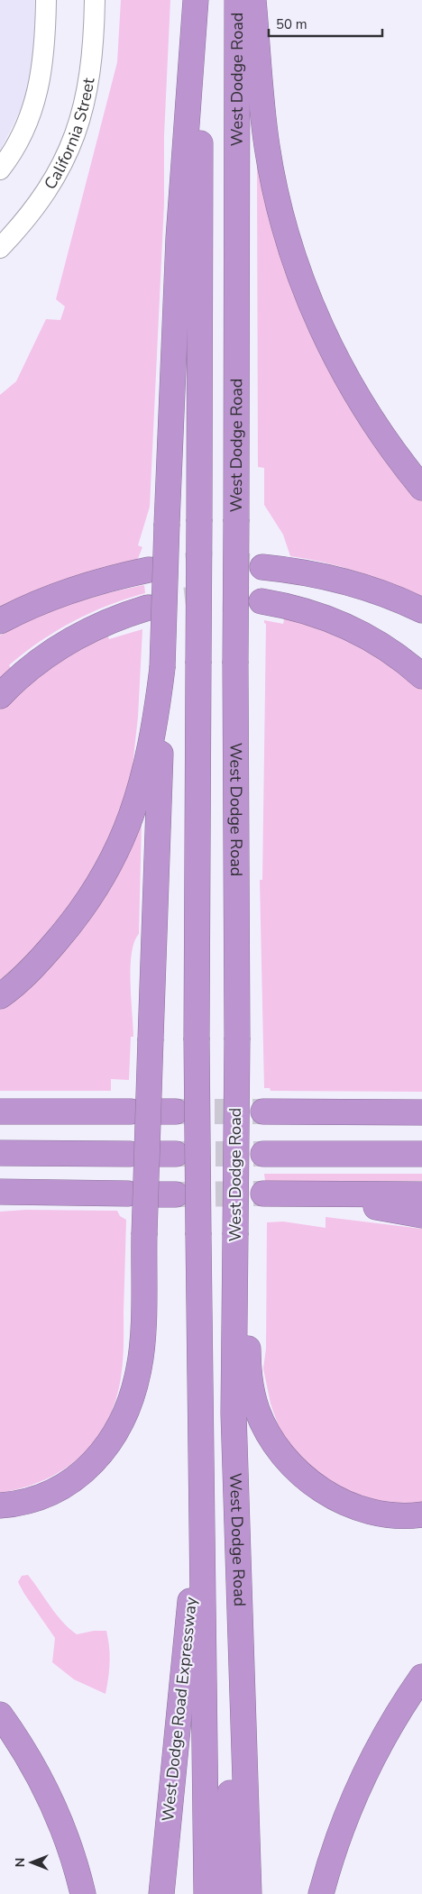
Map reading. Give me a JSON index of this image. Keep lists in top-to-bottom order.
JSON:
{
  "streets": {
    "highway": ["West Dodge Road", "West Dodge Road Expressway"],
    "main road": ["California Street"]
  },
  "scale_bar": "50 m",
  "north": "left"
}
